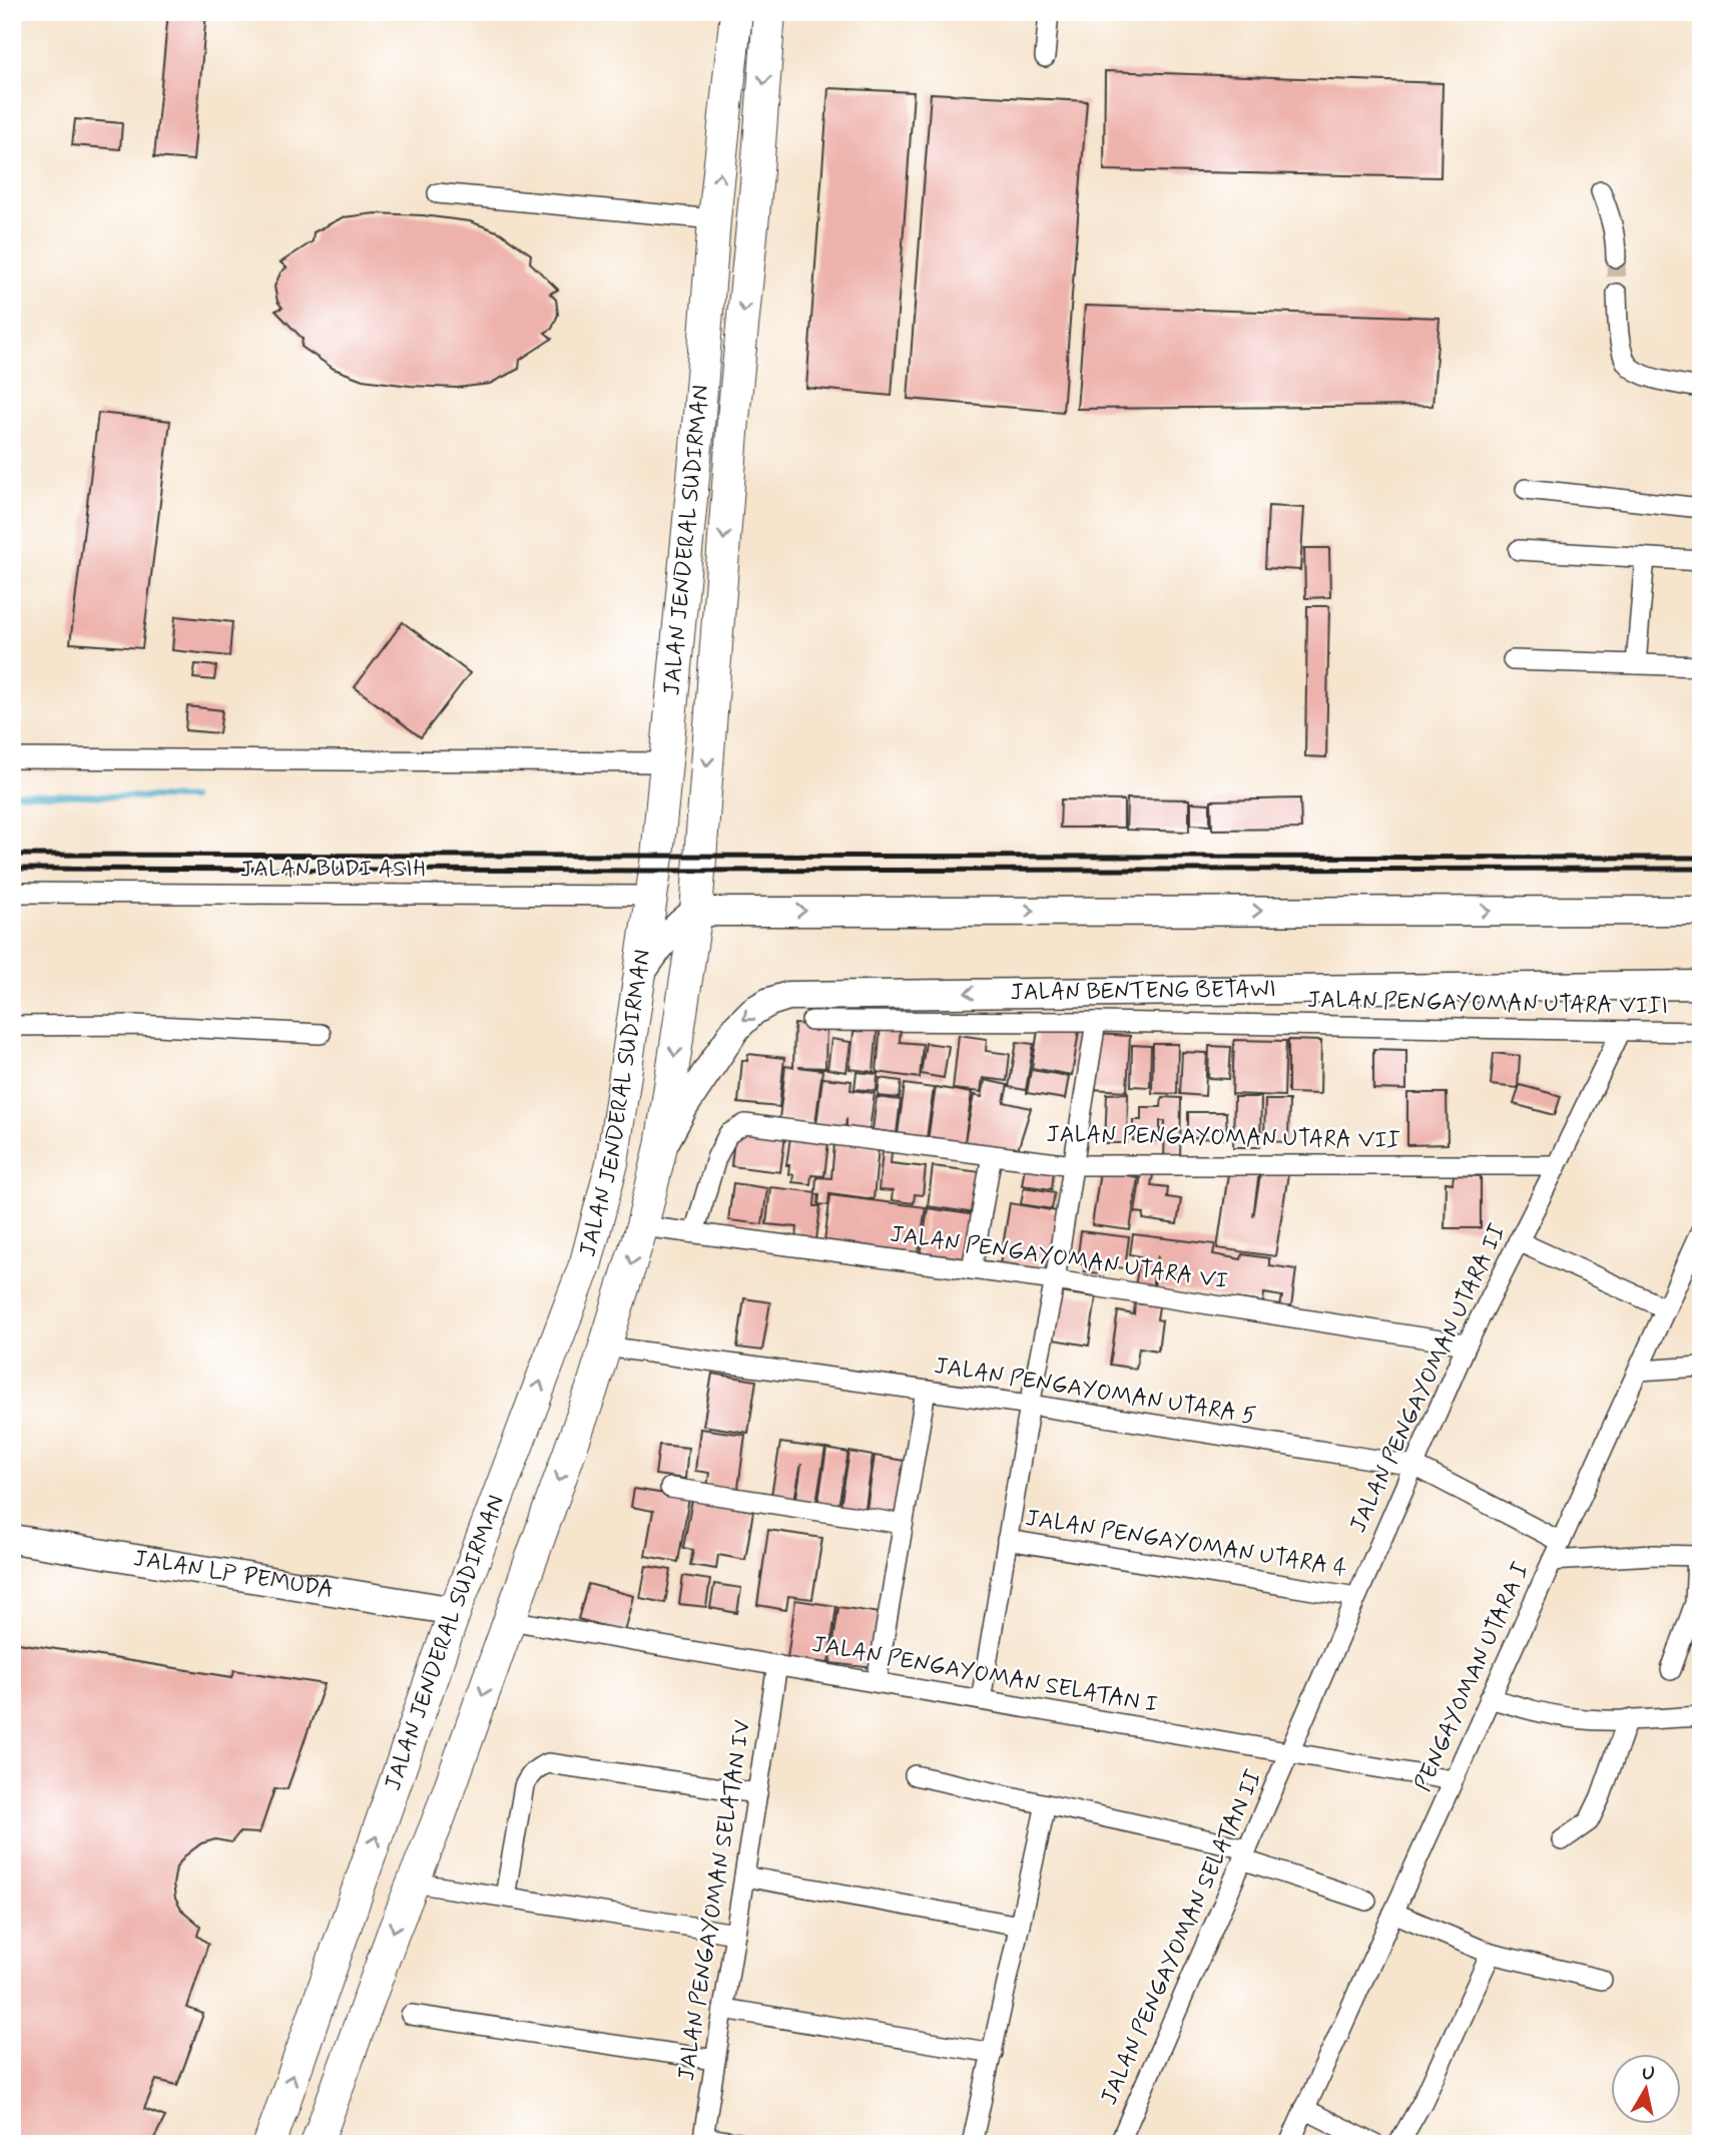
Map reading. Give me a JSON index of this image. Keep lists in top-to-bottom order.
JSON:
{
  "streets": {
    "main road": ["JALAN JENDERAL SUDIRMAN", "JALAN BENTENG BETAWI", "JALAN LP PEMUDA"],
    "street": [
      "JALAN BUDI ASIH",
      "JALAN PENGAYOMAN UTARA VIII",
      "JALAN PENGAYOMAN UTARA VII",
      "JALAN PENGAYOMAN UTARA VI",
      "JALAN PENGAYOMAN UTARA II",
      "JALAN PENGAYOMAN UTARA 5",
      "JALAN PENGAYOMAN UTARA 4",
      "JALAN PENGAYOMAN SELATAN I",
      "PENGAYOMAN UTARA I",
      "JALAN PENGAYOMAN SELATAN IV",
      "JALAN PENGAYOMAN SELATAN II"
    ]
  },
  "crossings": [
    ["JALAN JENDERAL SUDIRMAN", "JALAN BUDI ASIH"],
    ["JALAN JENDERAL SUDIRMAN", "JALAN BENTENG BETAWI"],
    ["JALAN JENDERAL SUDIRMAN", "JALAN PENGAYOMAN UTARA VI"],
    ["JALAN JENDERAL SUDIRMAN", "JALAN PENGAYOMAN UTARA 5"],
    ["JALAN JENDERAL SUDIRMAN", "JALAN LP PEMUDA"],
    ["JALAN JENDERAL SUDIRMAN", "JALAN PENGAYOMAN SELATAN I"],
    ["JALAN PENGAYOMAN UTARA VIII", "JALAN PENGAYOMAN UTARA II"],
    ["JALAN PENGAYOMAN UTARA VII", "JALAN PENGAYOMAN UTARA VI"],
    ["JALAN PENGAYOMAN UTARA VII", "JALAN PENGAYOMAN UTARA II"],
    ["JALAN PENGAYOMAN UTARA VI", "JALAN PENGAYOMAN UTARA II"],
    ["JALAN PENGAYOMAN UTARA II", "JALAN PENGAYOMAN UTARA 5"],
    ["JALAN PENGAYOMAN UTARA II", "JALAN PENGAYOMAN UTARA 4"],
    ["JALAN PENGAYOMAN UTARA II", "JALAN PENGAYOMAN SELATAN I"],
    ["JALAN PENGAYOMAN UTARA II", "JALAN PENGAYOMAN SELATAN II"],
    ["JALAN PENGAYOMAN UTARA 5", "PENGAYOMAN UTARA I"],
    ["JALAN PENGAYOMAN SELATAN I", "PENGAYOMAN UTARA I"],
    ["JALAN PENGAYOMAN SELATAN I", "JALAN PENGAYOMAN SELATAN IV"],
    ["JALAN PENGAYOMAN SELATAN I", "JALAN PENGAYOMAN SELATAN II"]
  ],
  "north": "top"
}
